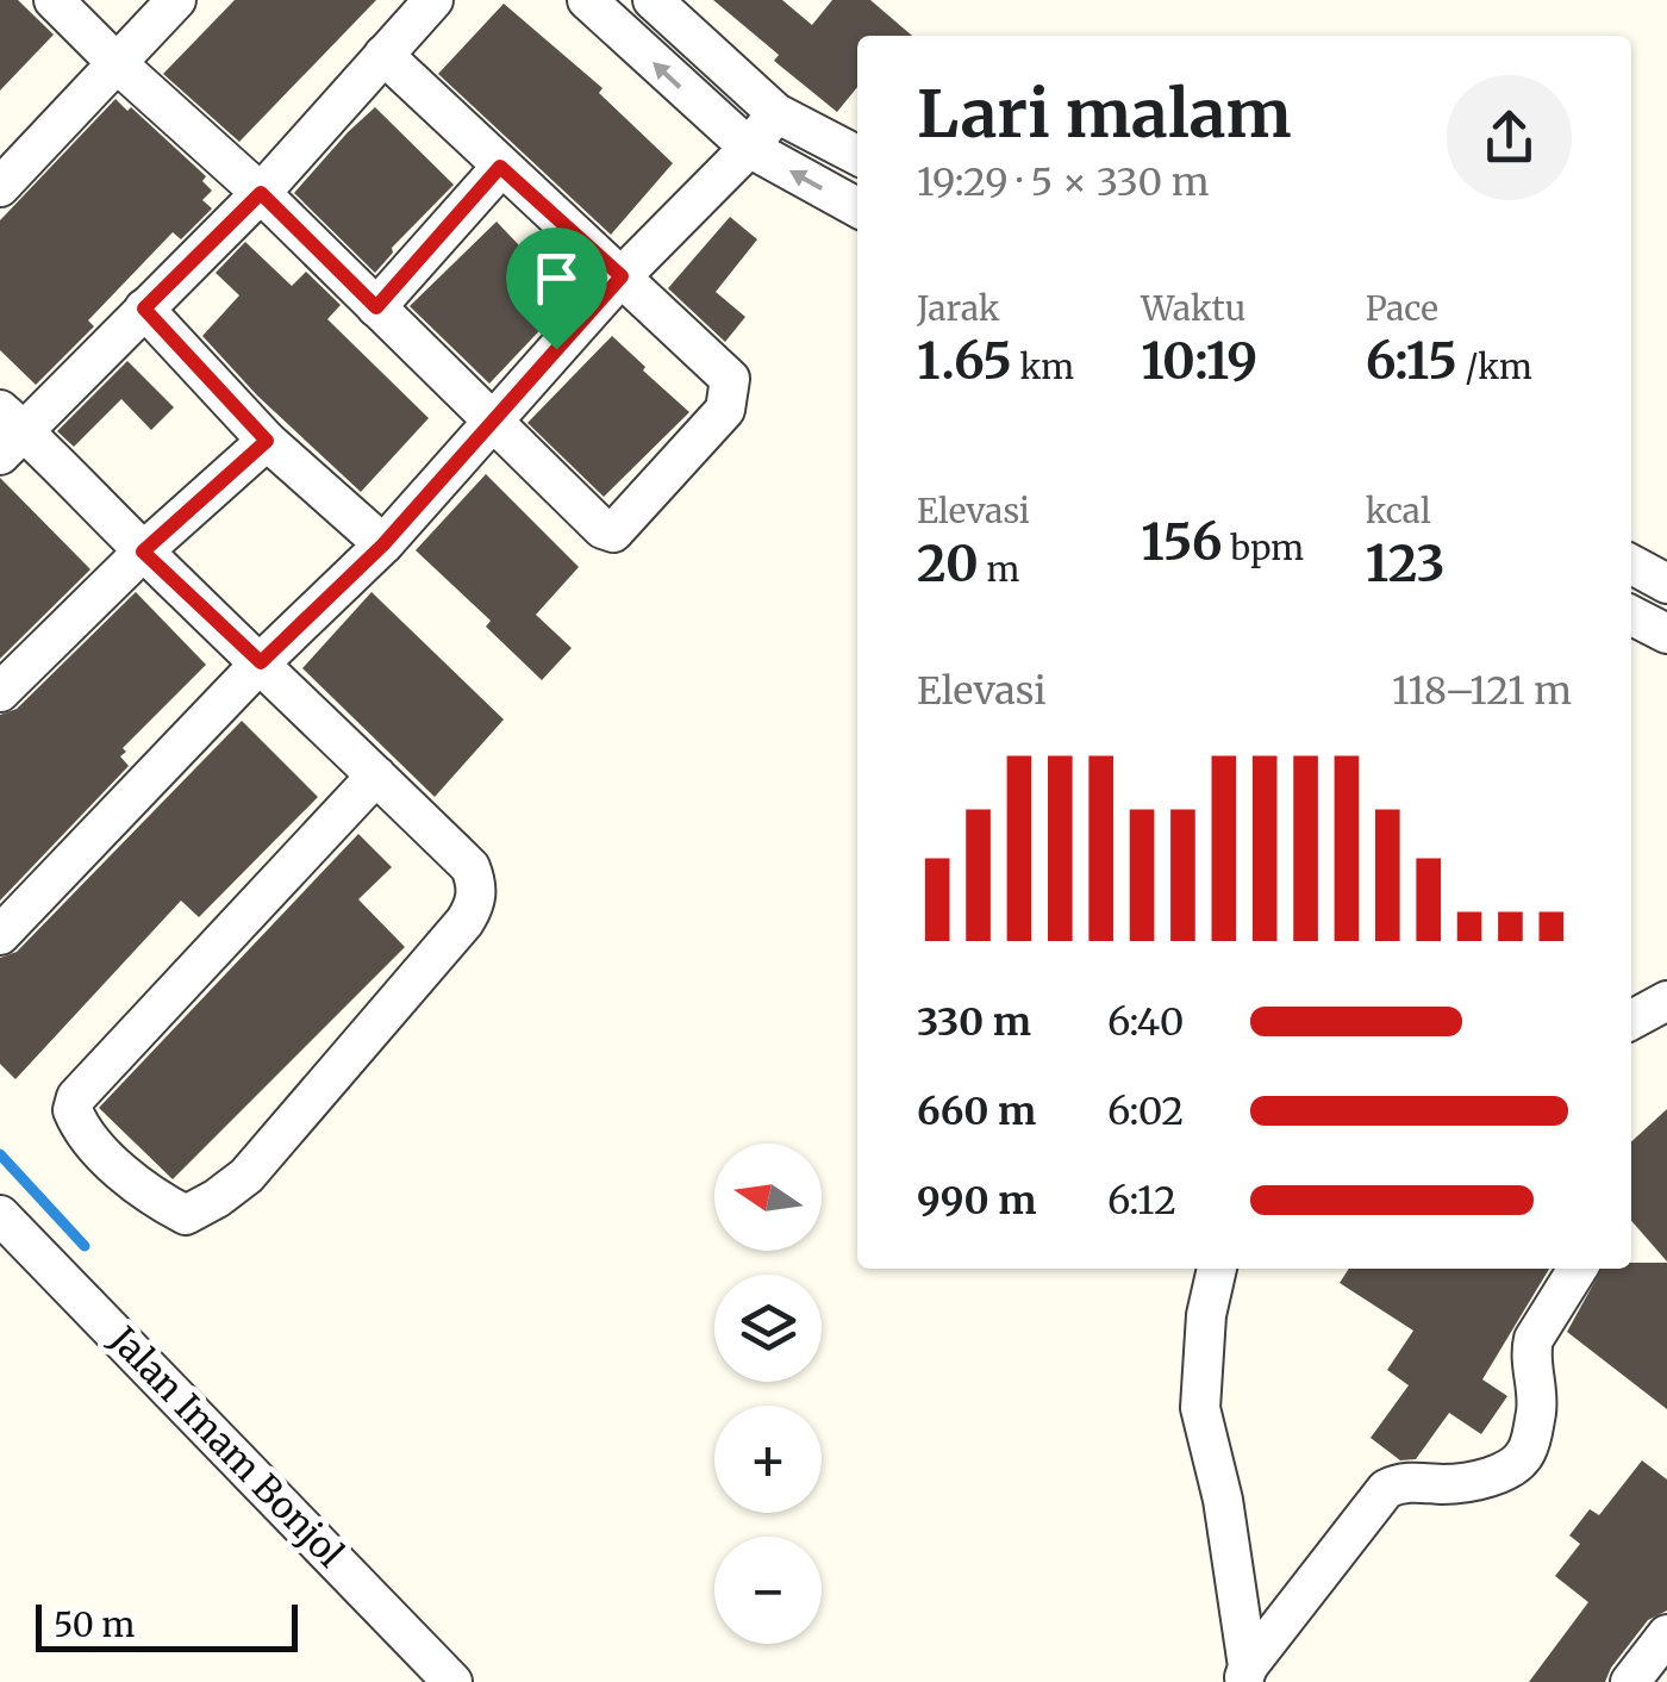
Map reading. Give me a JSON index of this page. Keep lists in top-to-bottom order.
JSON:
{
  "streets": {
    "street": ["Jalan Imam Bonjol"]
  },
  "scale_bar": "50 m",
  "north": "left",
  "page": {
    "heading": ["Lari malam", "19:29 · 5 × 330 m"],
    "stats": [
      ["Jarak", "1.65 km"],
      ["Waktu", "10:19"],
      ["Pace", "6:15 /km"],
      ["Elevasi", "20 m"],
      ["156 bpm"],
      ["kcal", "123"]
    ],
    "chart": ["Elevasi", "118–121 m"],
    "list": [
      {
        "name": "330 m",
        "note": "6:40"
      },
      {
        "name": "660 m",
        "note": "6:02"
      },
      {
        "name": "990 m",
        "note": "6:12"
      }
    ],
    "map_buttons": ["+", "−"],
    "scale": "50 m"
  }
}
